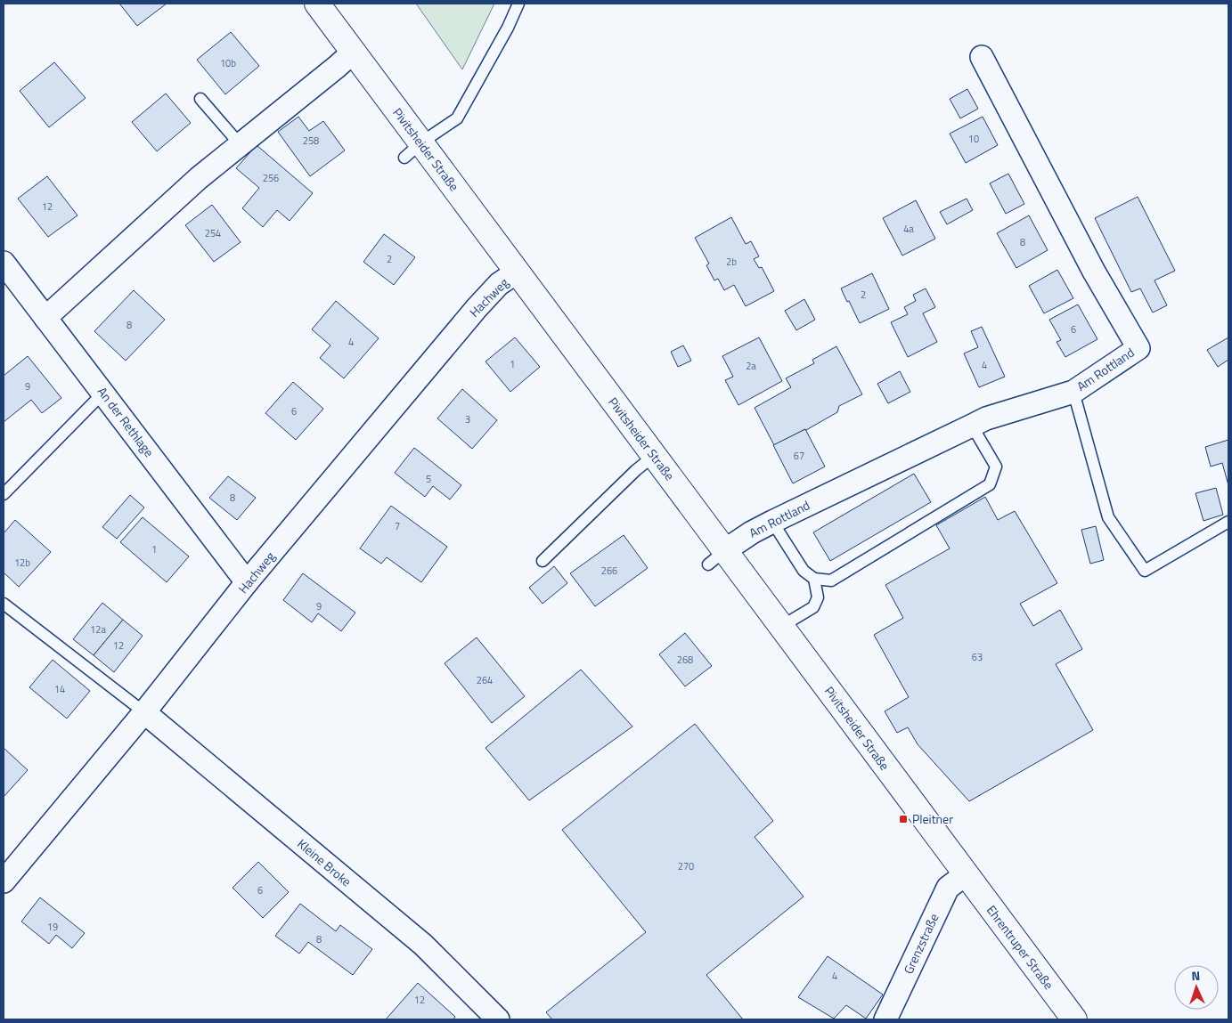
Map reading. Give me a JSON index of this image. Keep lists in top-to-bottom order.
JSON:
{
  "streets": {
    "main road": ["Pivitsheider Straße", "Ehrentruper Straße"],
    "street": [
      "Hachweg",
      "Am Rottland",
      "An der Rethlage",
      "Kleine Broke",
      "Grenzstraße"
    ]
  },
  "crossings": [
    ["Pivitsheider Straße", "Hachweg"],
    ["Pivitsheider Straße", "Am Rottland"],
    ["Pivitsheider Straße", "Grenzstraße"],
    ["Pivitsheider Straße", "Ehrentruper Straße"],
    ["Hachweg", "An der Rethlage"],
    ["Hachweg", "Kleine Broke"],
    ["Grenzstraße", "Ehrentruper Straße"]
  ],
  "places": {
    "transit": ["Pleitner"]
  },
  "house_numbers": [
    "10b",
    "10",
    "258",
    "256",
    "12",
    "4a",
    "254",
    "8",
    "2",
    "2b",
    "2",
    "8",
    "6",
    "4",
    "1",
    "4",
    "2a",
    "9",
    "6",
    "3",
    "67",
    "5",
    "8",
    "7",
    "1",
    "12b",
    "266",
    "9",
    "12a",
    "12",
    "63",
    "268",
    "264",
    "14",
    "270",
    "6",
    "19",
    "8",
    "4",
    "12"
  ],
  "north": "top"
}
